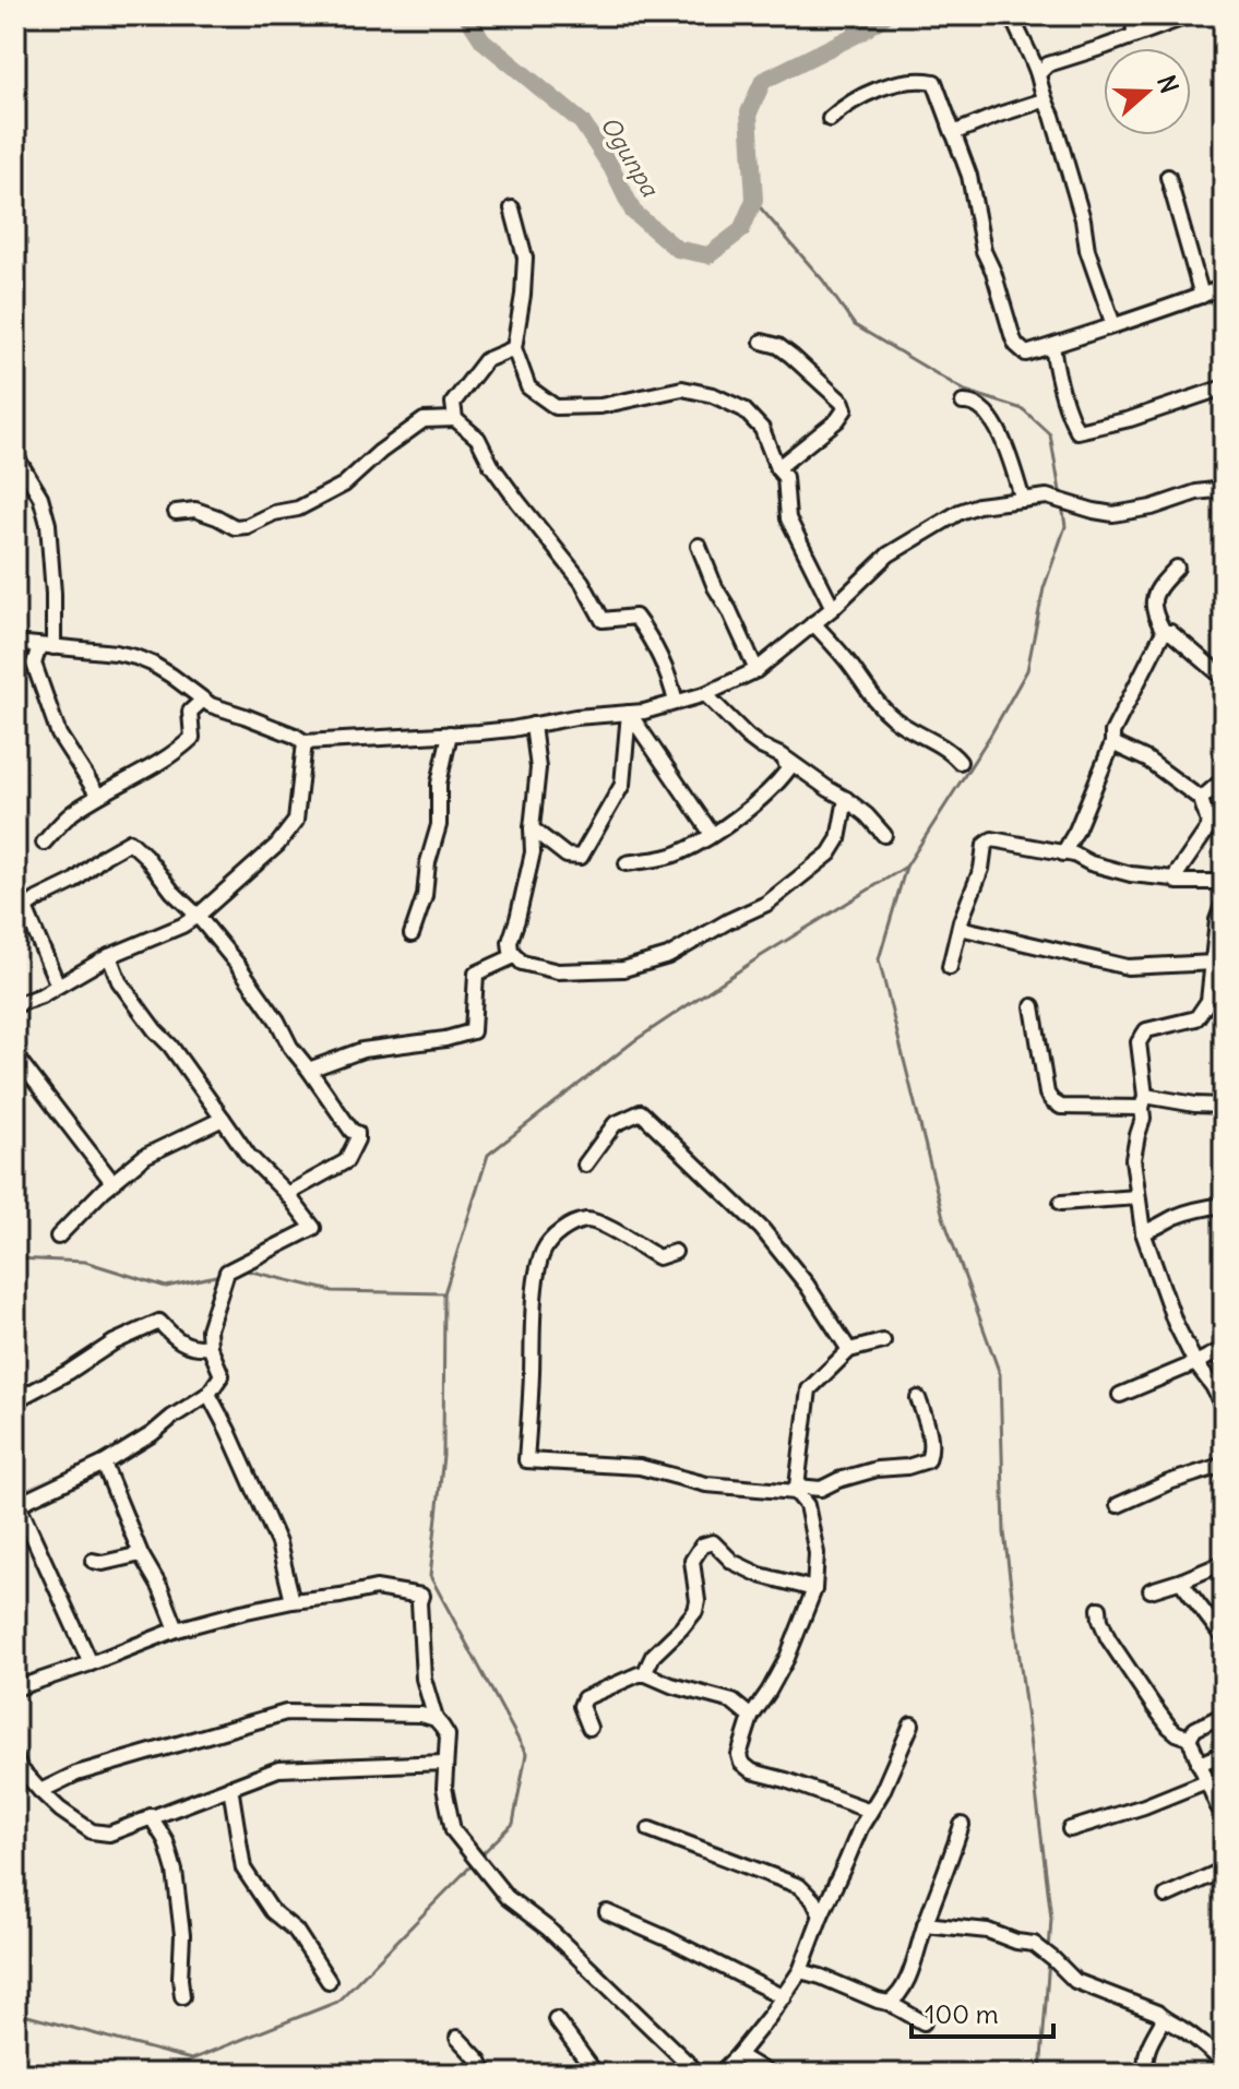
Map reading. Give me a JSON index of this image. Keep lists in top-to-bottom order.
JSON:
{
  "water": ["Ogunpa"],
  "scale_bar": "100 m",
  "north": "right"
}
